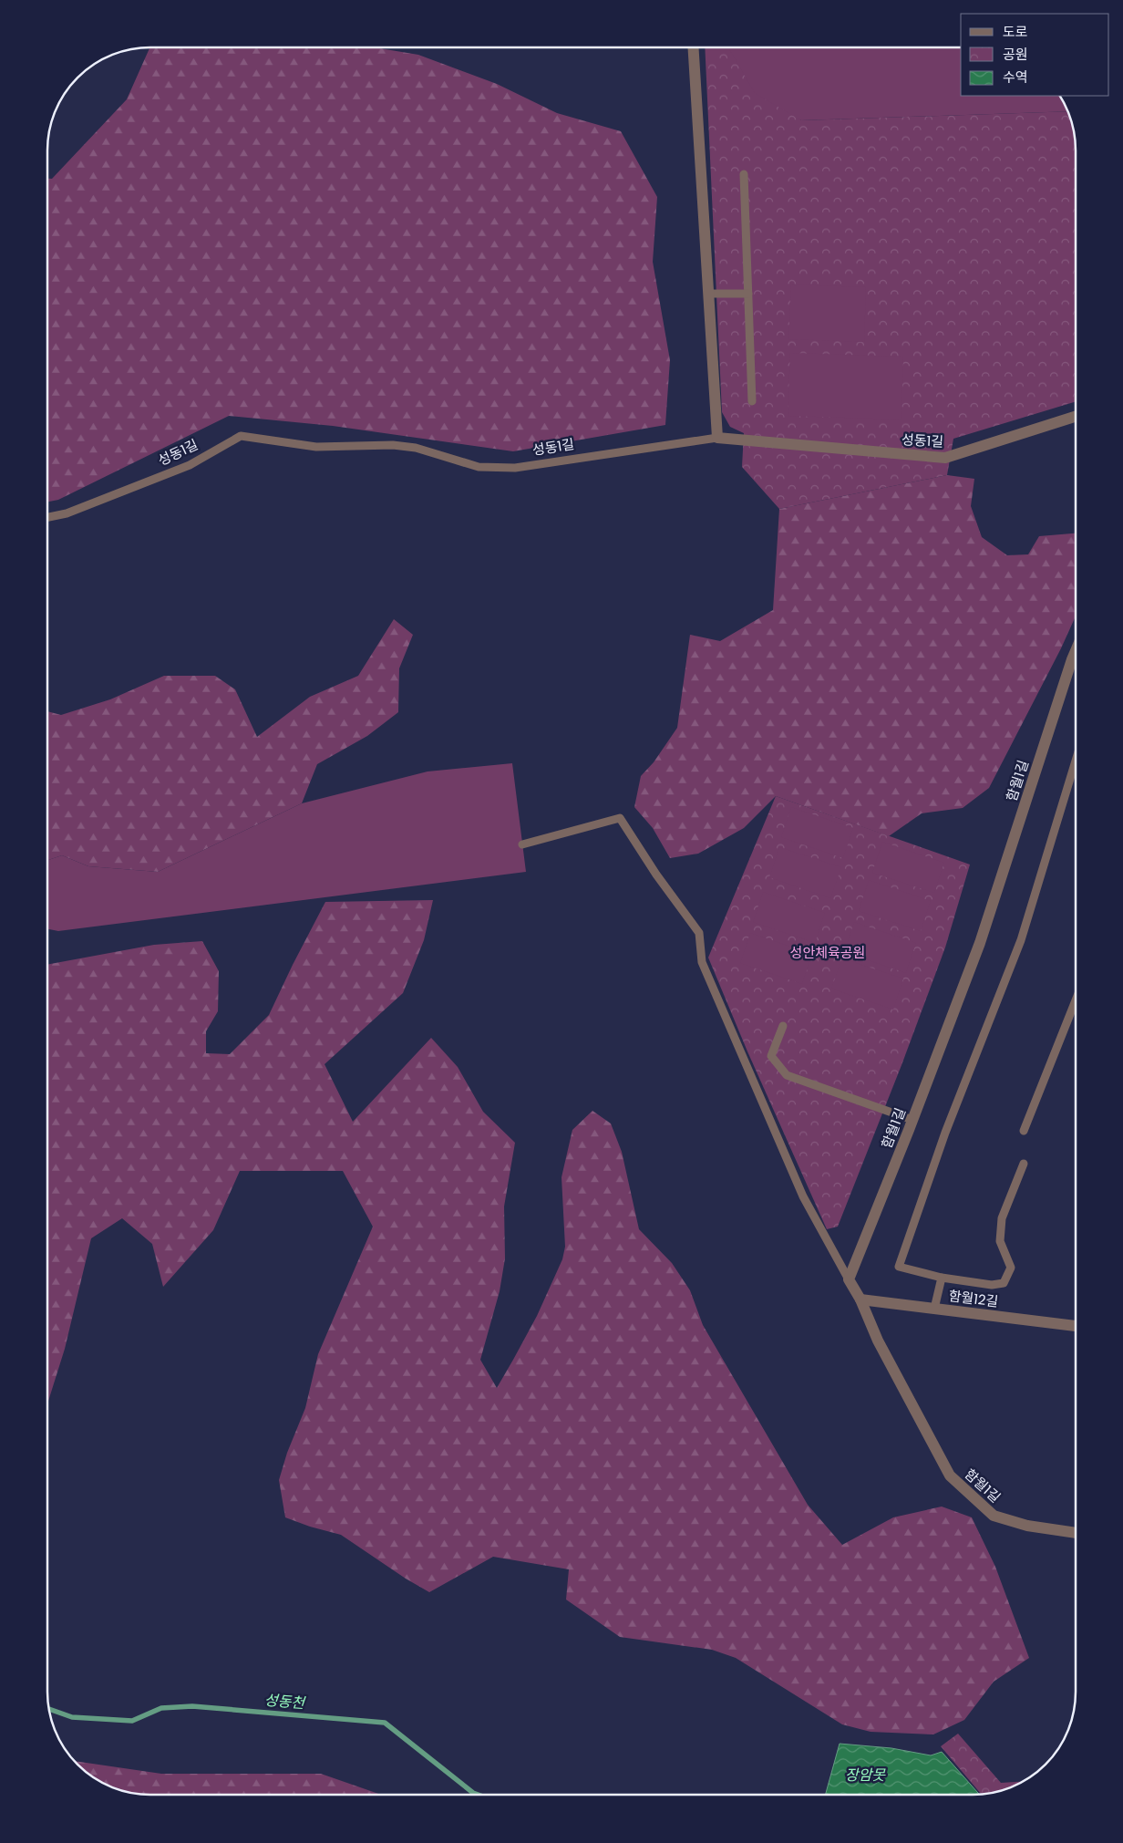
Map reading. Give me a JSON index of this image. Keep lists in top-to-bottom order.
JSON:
{
  "streets": {
    "street": ["성동1길", "함월1길", "함월12길"]
  },
  "crossings": [
    ["함월1길", "함월12길"]
  ],
  "water": ["성동천", "장암못"],
  "parks": ["성안체육공원"],
  "legend": ["도로", "공원", "수역"]
}
